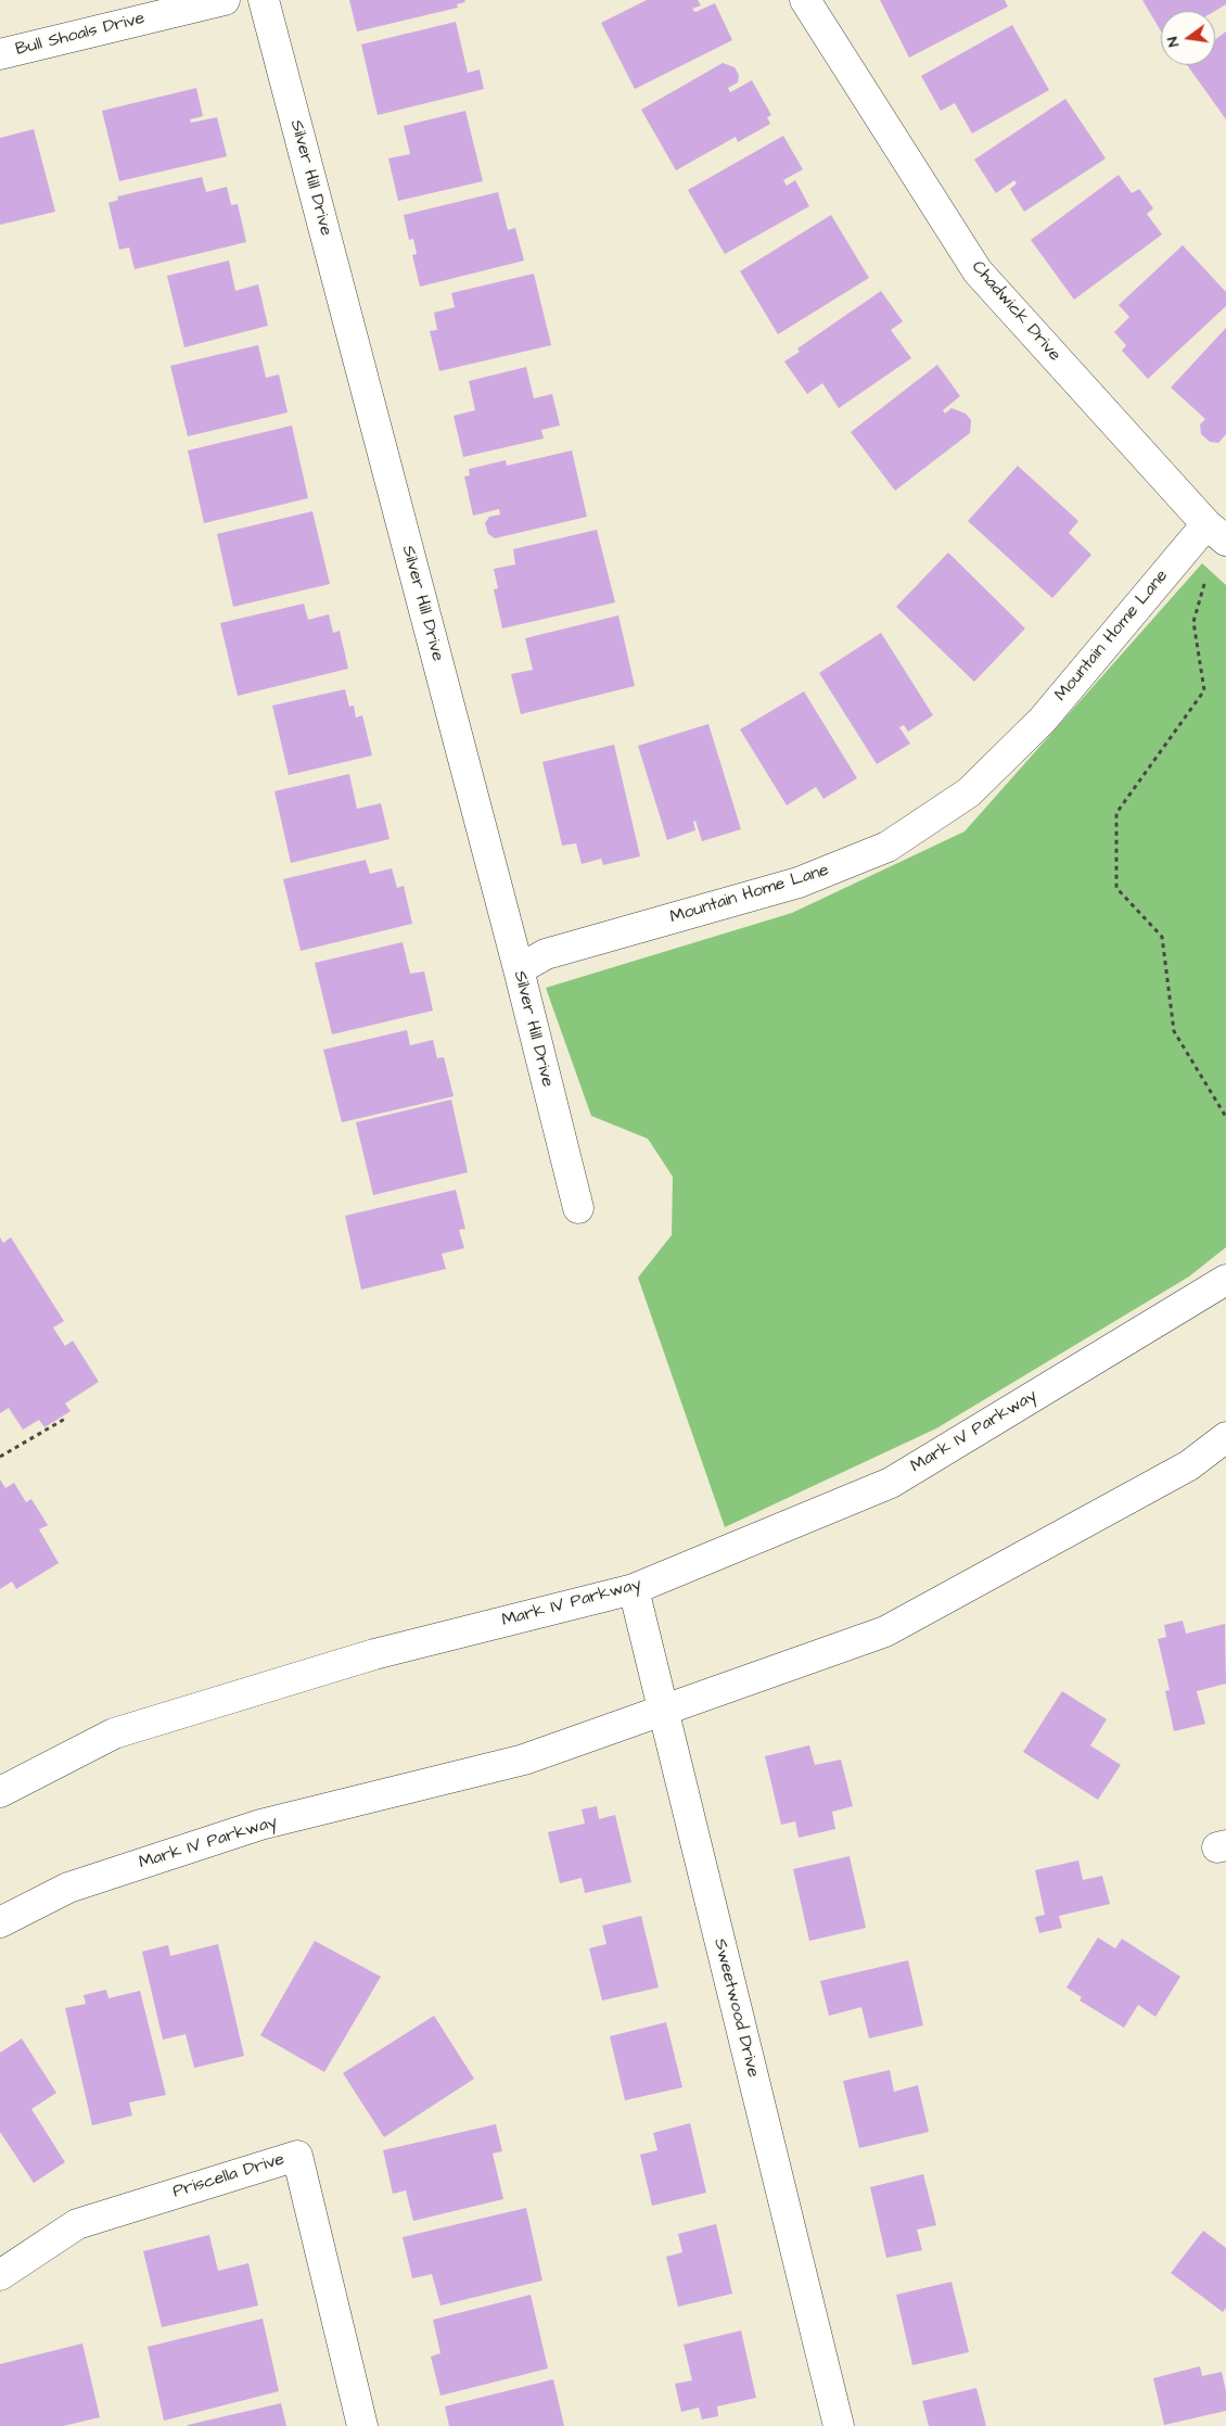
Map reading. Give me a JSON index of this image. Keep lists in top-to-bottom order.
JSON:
{
  "streets": {
    "street": [
      "Bull Shoals Drive",
      "Silver Hill Drive",
      "Chadwick Drive",
      "Mountain Home Lane",
      "Mark IV Parkway",
      "Sweetwood Drive",
      "Priscella Drive"
    ]
  },
  "crossings": [
    ["Silver Hill Drive", "Mountain Home Lane"],
    ["Chadwick Drive", "Mountain Home Lane"],
    ["Mark IV Parkway", "Sweetwood Drive"]
  ],
  "north": "left"
}
